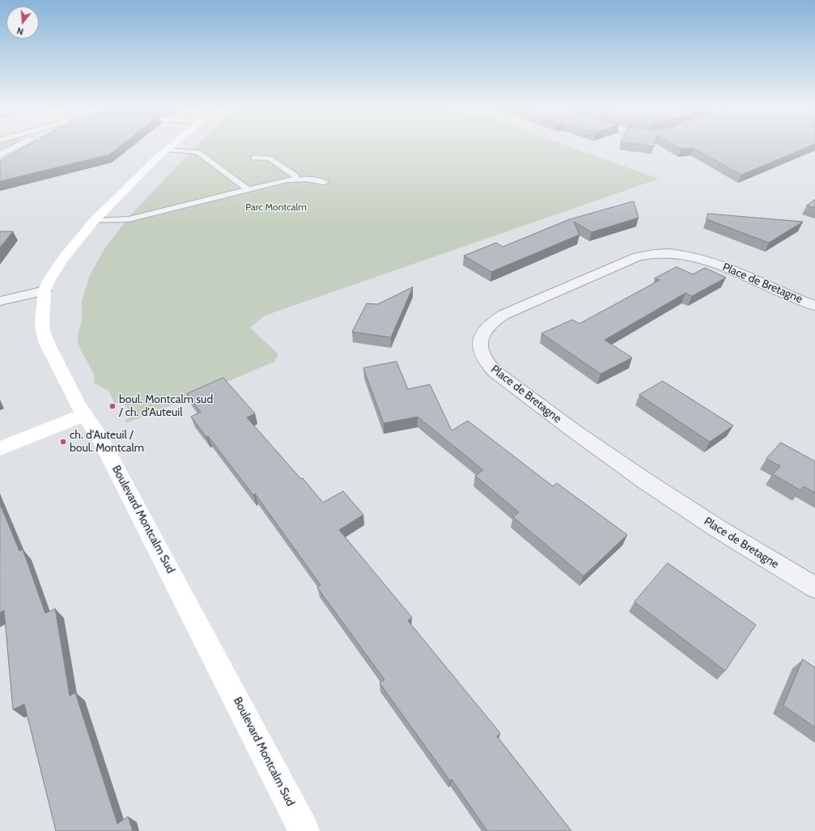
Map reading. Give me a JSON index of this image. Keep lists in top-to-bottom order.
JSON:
{
  "streets": {
    "street": ["Place de Bretagne", "Boulevard Montcalm Sud"]
  },
  "parks": ["Parc Montcalm"],
  "places": ["boul. Montcalm sud / ch. d'Auteuil", "ch. d'Auteuil / boul. Montcalm"],
  "north": "bottom"
}
